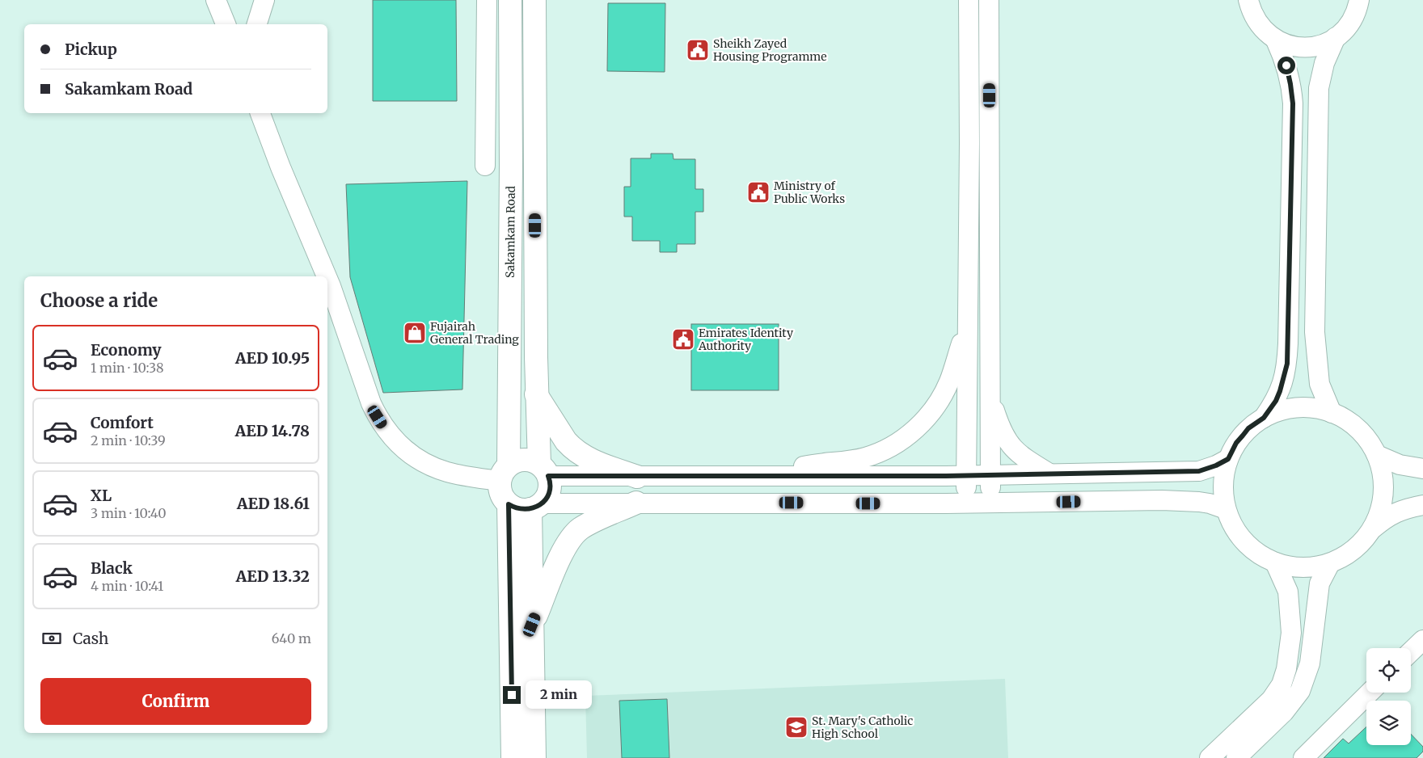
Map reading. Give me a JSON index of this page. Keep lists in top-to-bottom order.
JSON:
{
  "streets": {
    "main road": ["Sakamkam Road"]
  },
  "places": {
    "public building": ["Sheikh Zayed Housing Programme", "Ministry of Public Works", "Emirates Identity Authority"],
    "shop": ["Fujairah General Trading"],
    "school or university": ["St. Mary's Catholic High School"]
  },
  "page": {
    "banner": ["Pickup", "Sakamkam Road"],
    "heading": "Choose a ride",
    "list": [
      {
        "name": "Economy",
        "note": "1 min · 10:38",
        "value": "AED 10.95"
      },
      {
        "name": "Comfort",
        "note": "2 min · 10:39",
        "value": "AED 14.78"
      },
      {
        "name": "XL",
        "note": "3 min · 10:40",
        "value": "AED 18.61"
      },
      {
        "name": "Black",
        "note": "4 min · 10:41",
        "value": "AED 13.32"
      }
    ],
    "pay": ["Cash", "640 m"],
    "buttons": "Confirm",
    "bubble": "2 min"
  }
}
